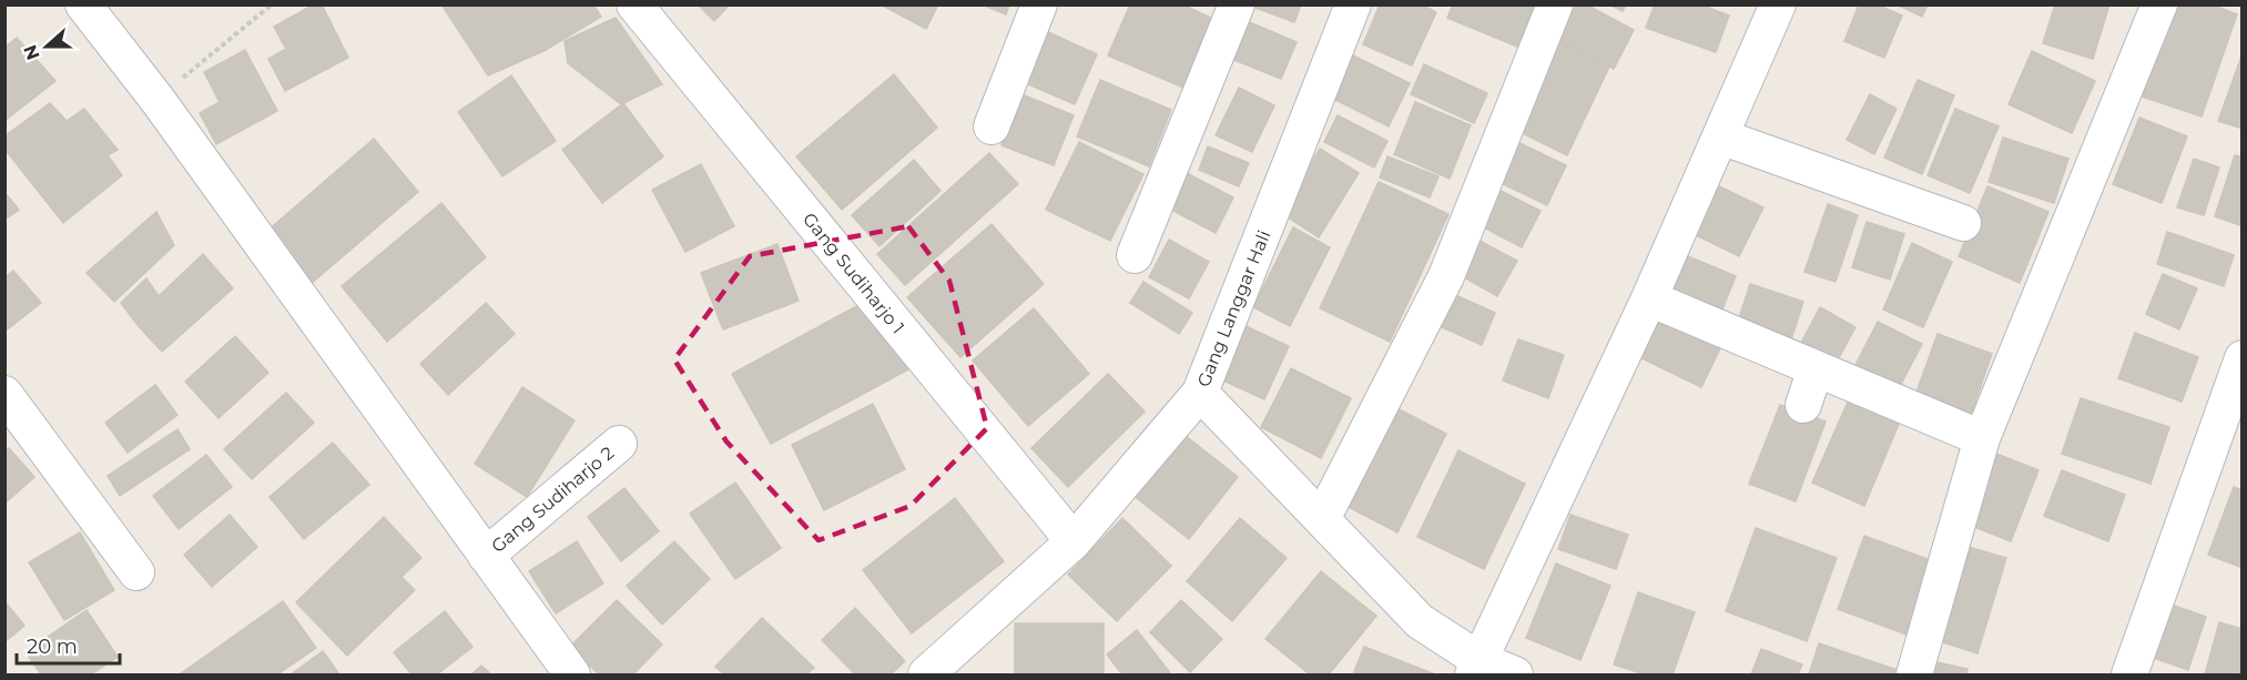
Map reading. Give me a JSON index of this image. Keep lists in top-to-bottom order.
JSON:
{
  "streets": {
    "street": ["Gang Sudiharjo 1", "Gang Langgar Hali", "Gang Sudiharjo 2"]
  },
  "crossings": [
    ["Gang Sudiharjo 1", "Gang Langgar Hali"]
  ],
  "scale_bar": "20 m",
  "north": "left"
}
